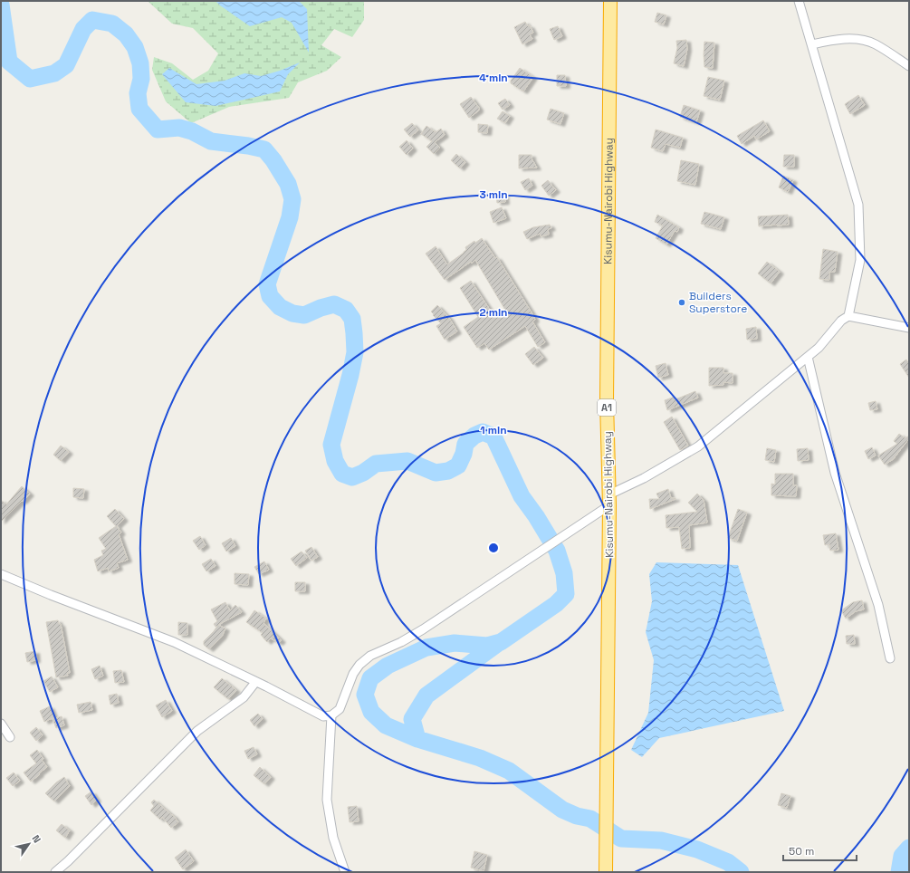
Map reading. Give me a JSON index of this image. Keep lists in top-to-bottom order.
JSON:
{
  "streets": {
    "highway": ["Kisumu-Nairobi Highway", "A1"]
  },
  "places": ["Builders Superstore"],
  "scale_bar": "50 m",
  "north": "top right",
  "rings": [
    "4 min",
    "3 min",
    "2 min",
    "1 min"
  ]
}
